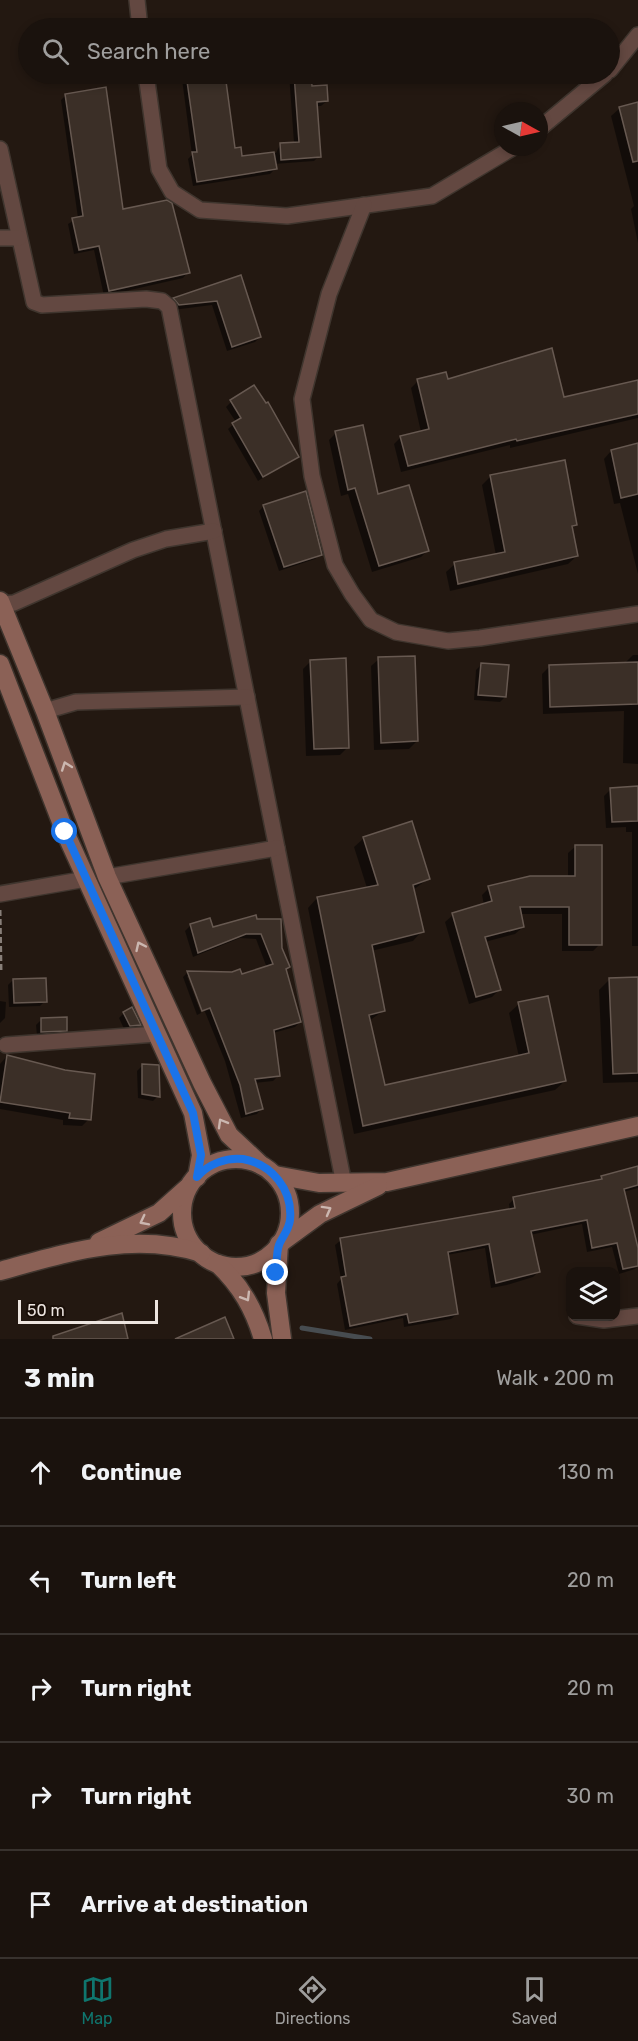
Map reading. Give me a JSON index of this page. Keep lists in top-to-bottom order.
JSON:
{
  "scale_bar": "50 m",
  "north": "right",
  "page": {
    "search": "Search here",
    "scale": "50 m",
    "heading": ["3 min", "Walk · 200 m"],
    "list": [
      ["Continue", "130 m"],
      ["Turn left", "20 m"],
      ["Turn right", "20 m"],
      ["Turn right", "30 m"],
      "Arrive at destination"
    ],
    "nav": ["Map", "Directions", "Saved"]
  }
}
